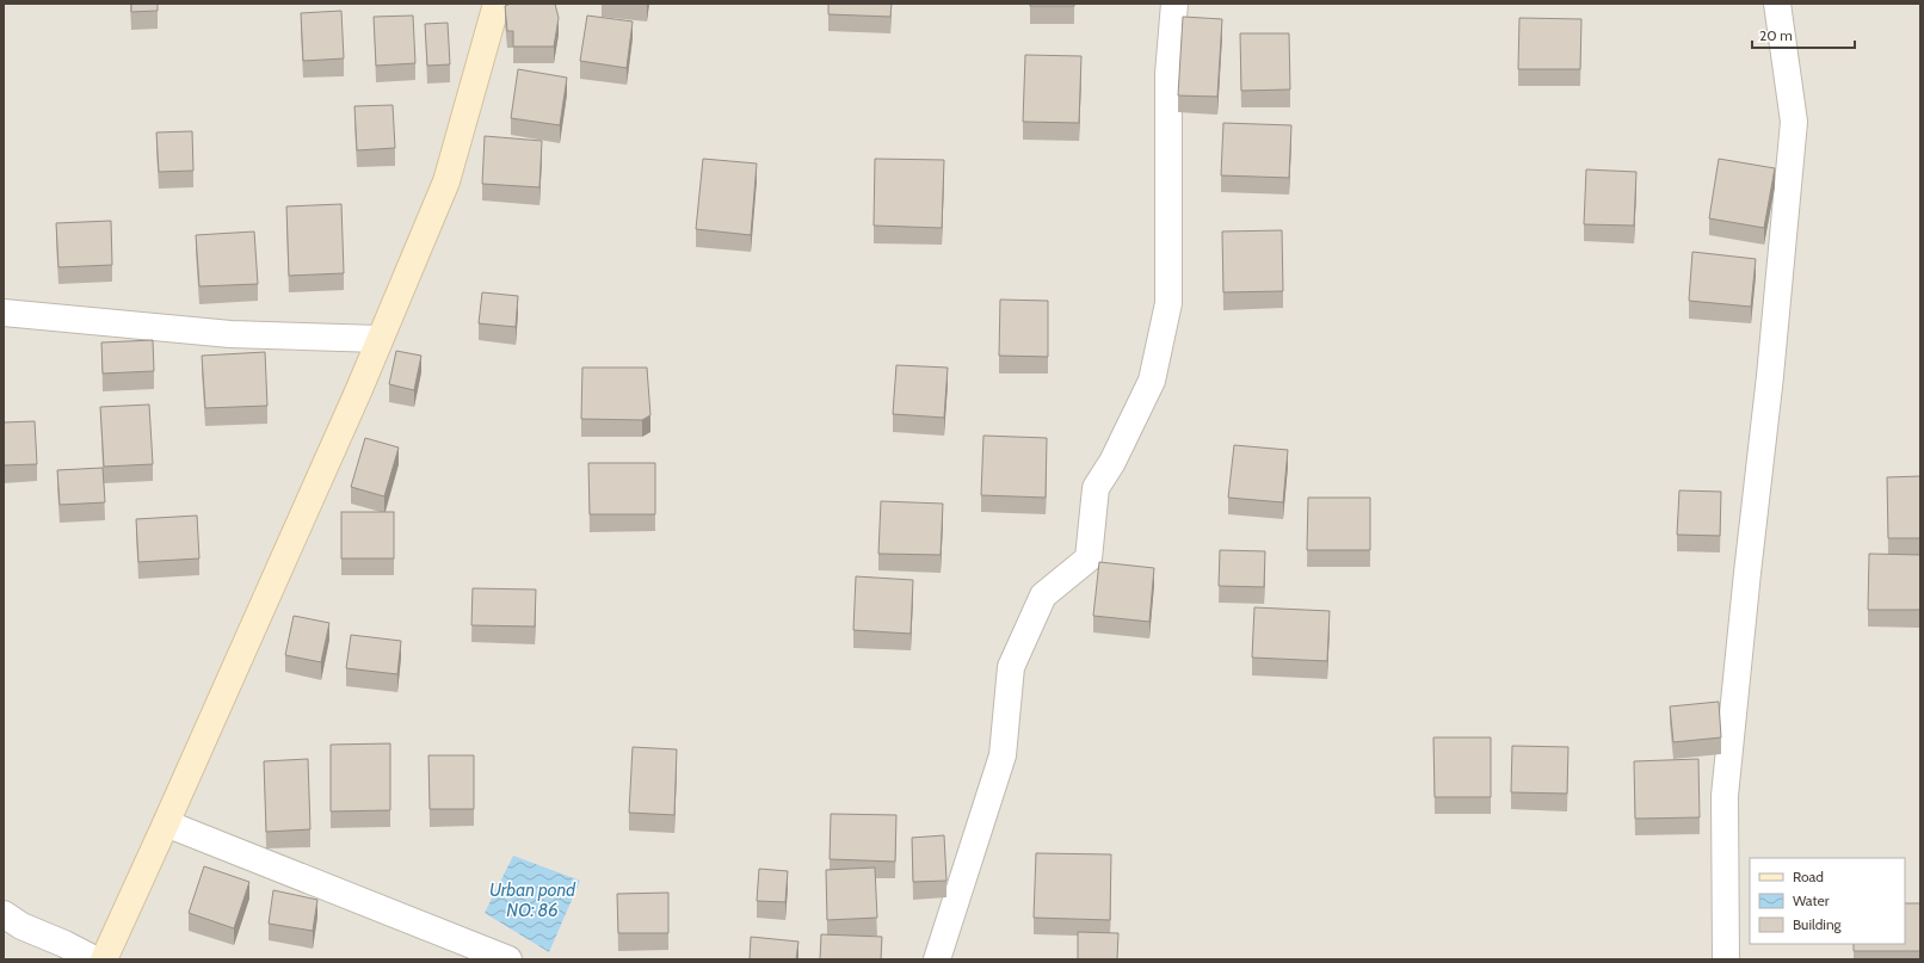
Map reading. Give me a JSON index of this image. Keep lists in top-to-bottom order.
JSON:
{
  "water": ["Urban pond NO: 86"],
  "legend": ["Road", "Water", "Building"],
  "scale_bar": "20 m"
}
